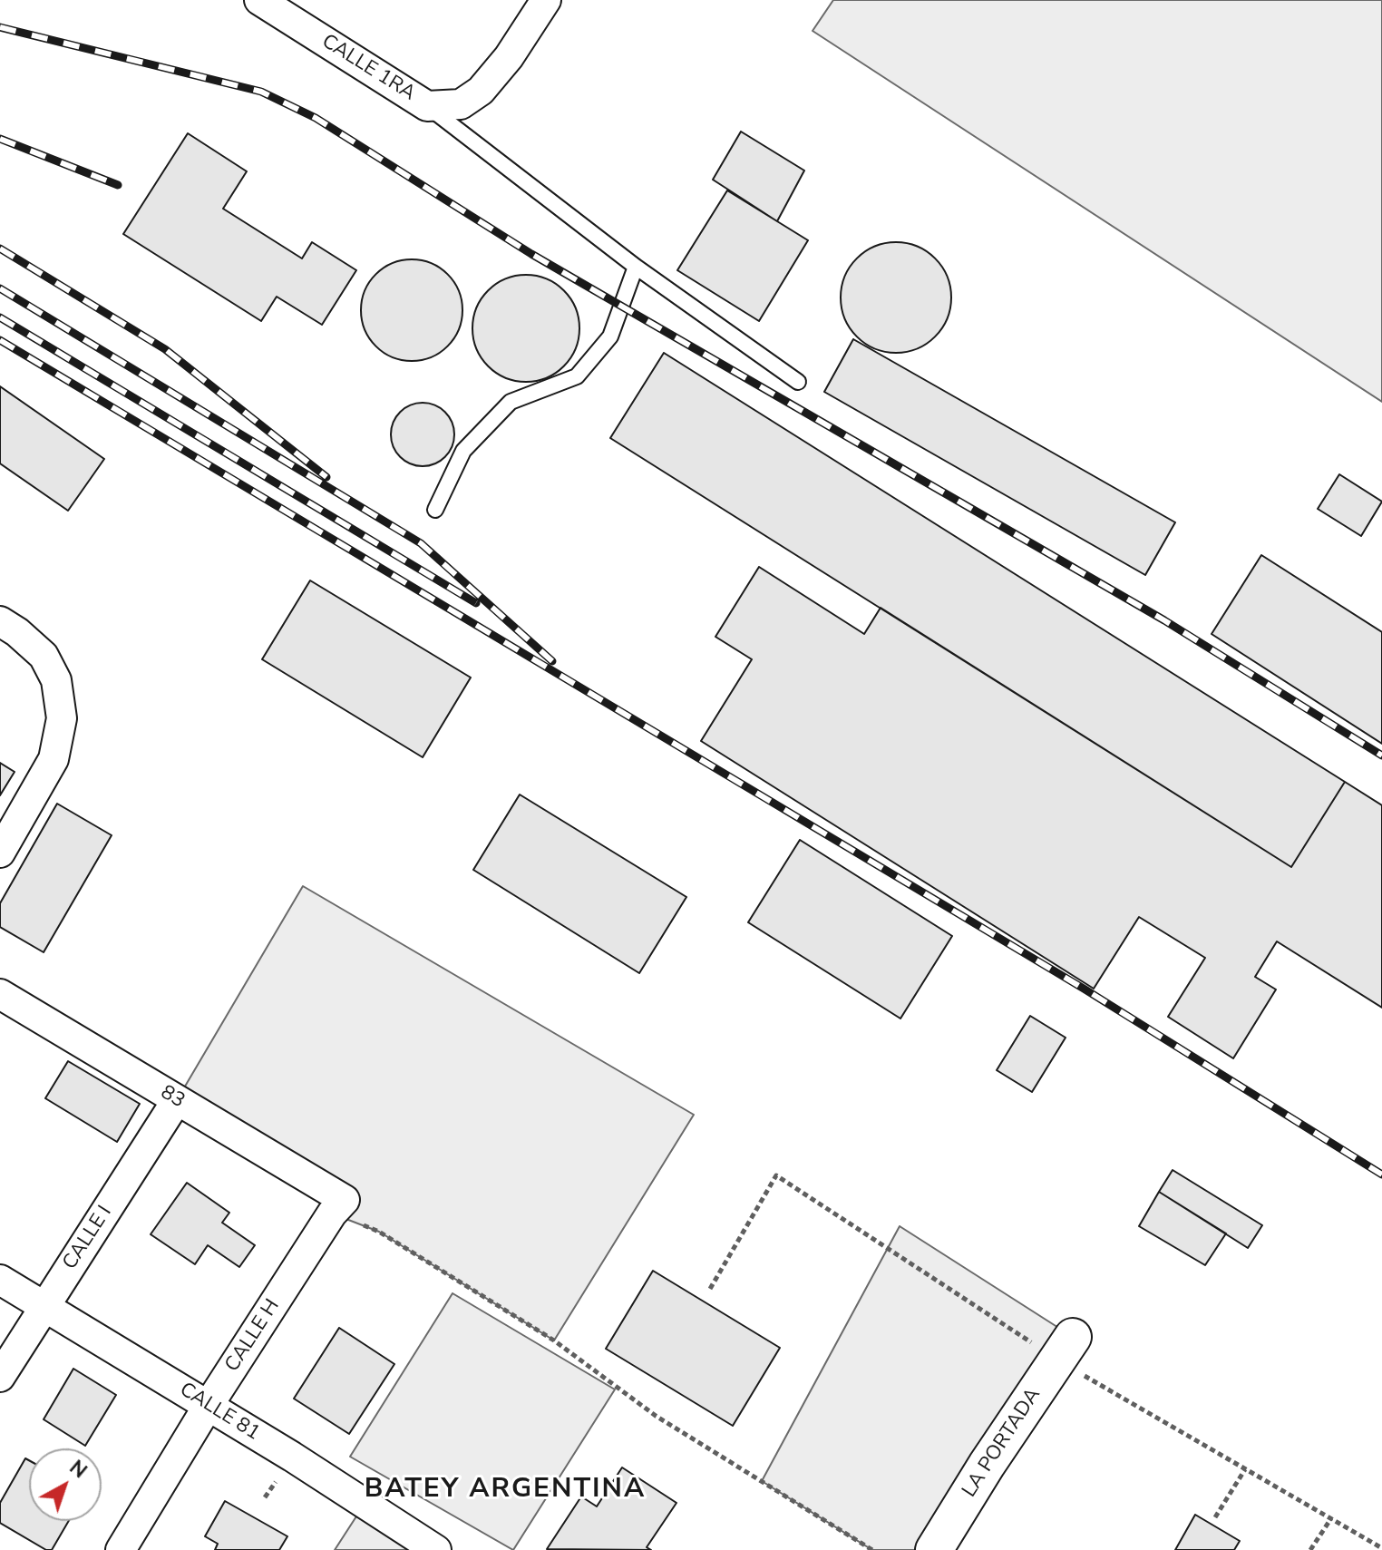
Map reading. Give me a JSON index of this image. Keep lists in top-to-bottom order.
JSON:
{
  "streets": {
    "street": [
      "CALLE 1RA",
      "83",
      "CALLE I",
      "CALLE H",
      "CALLE 81",
      "LA PORTADA"
    ]
  },
  "crossings": [
    ["83", "CALLE I"],
    ["83", "CALLE H"],
    ["CALLE I", "CALLE 81"],
    ["CALLE H", "CALLE 81"]
  ],
  "districts": ["BATEY ARGENTINA"],
  "north": "top right"
}
